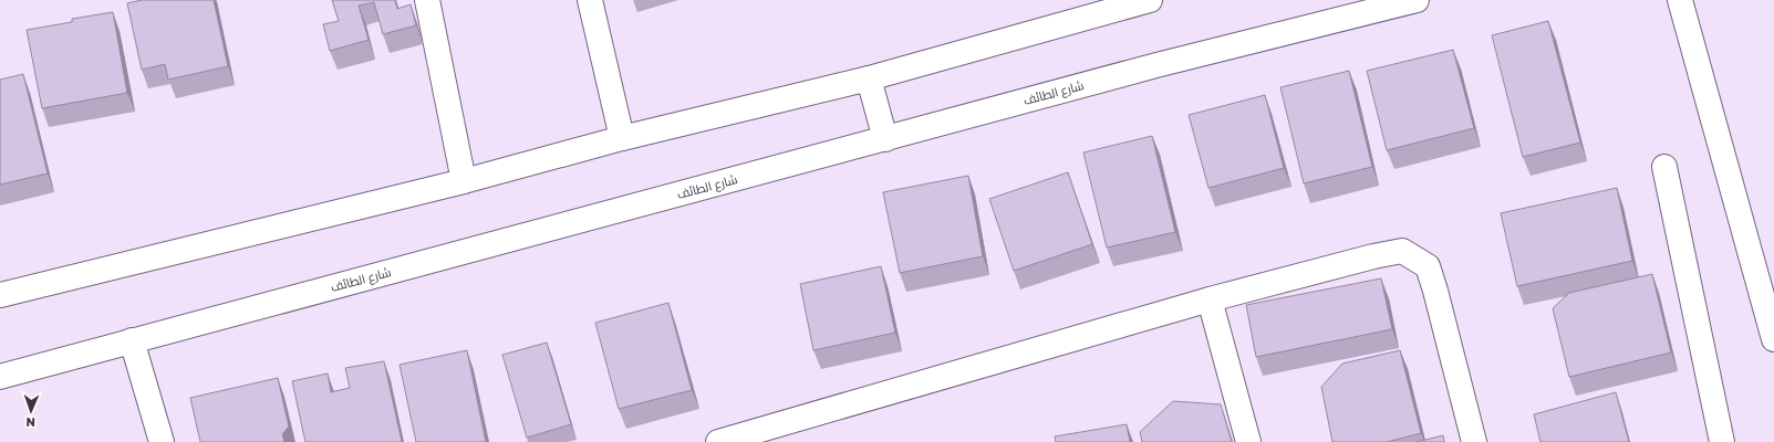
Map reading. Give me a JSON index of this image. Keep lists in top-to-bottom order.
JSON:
{
  "streets": {
    "street": ["شارع الطائف"]
  },
  "north": "bottom"
}
